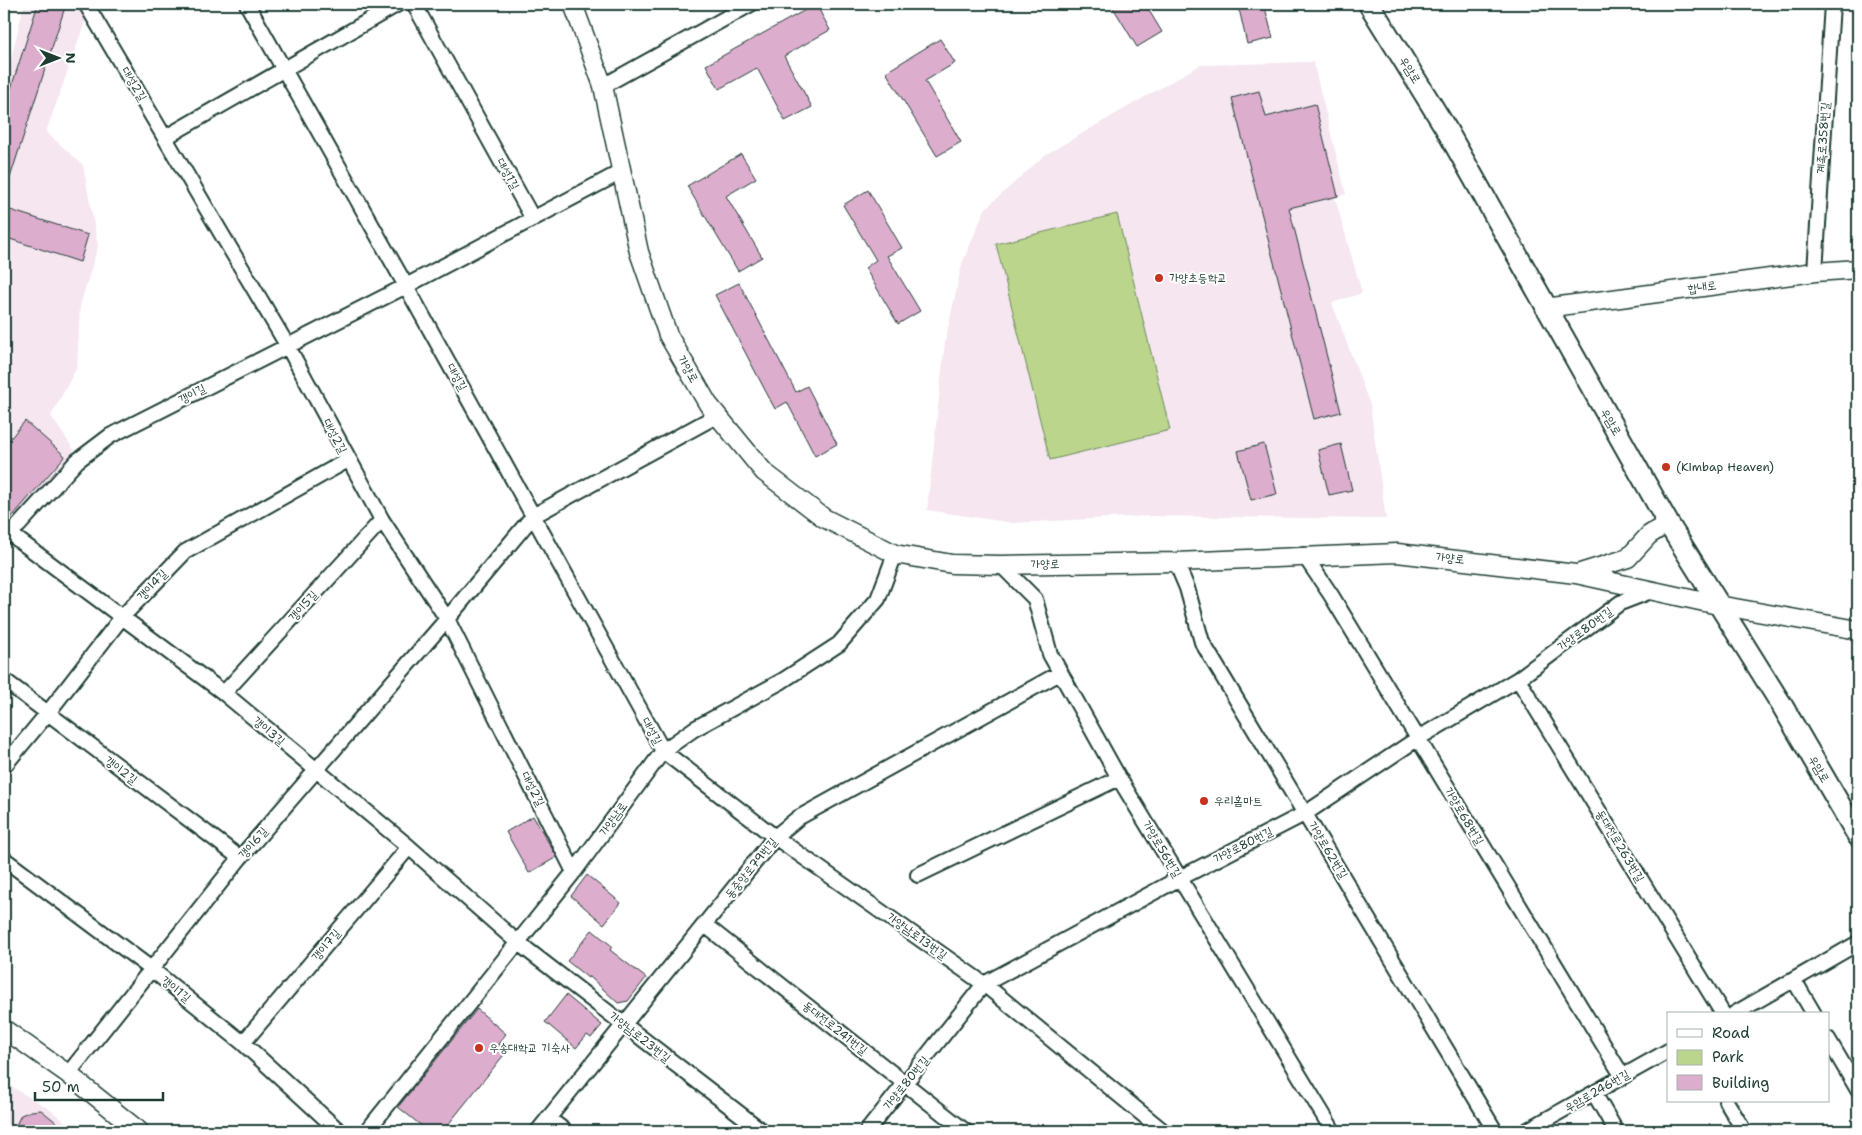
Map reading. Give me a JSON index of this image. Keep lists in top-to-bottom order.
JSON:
{
  "streets": {
    "main road": ["우암로"],
    "street": [
      "대성2길",
      "계족로358번길",
      "대성1길",
      "합내로",
      "가양로",
      "대성길",
      "갱이길",
      "갱이4길",
      "갱이5길",
      "가양로80번길",
      "갱이3길",
      "갱이2길",
      "가양로68번길",
      "가양남로",
      "갱이6길",
      "동대전로263번길",
      "가양로56번길",
      "가양로62번길",
      "동중앙로79번길",
      "가양남로13번길",
      "갱이7길",
      "갱이1길",
      "동대전로241번길",
      "가양남로23번길",
      "우암로246번길"
    ]
  },
  "crossings": [
    ["우암로", "합내로"],
    ["우암로", "가양로"],
    ["대성2길", "갱이길"],
    ["대성2길", "갱이4길"],
    ["대성2길", "갱이5길"],
    ["대성2길", "가양남로"],
    ["대성2길", "갱이6길"],
    ["계족로358번길", "합내로"],
    ["가양로", "가양로80번길"],
    ["가양로", "가양로68번길"],
    ["가양로", "가양남로"],
    ["가양로", "가양로56번길"],
    ["가양로", "가양로62번길"],
    ["대성길", "갱이길"],
    ["대성길", "가양남로"],
    ["대성길", "갱이6길"],
    ["대성길", "가양남로13번길"],
    ["갱이길", "갱이3길"],
    ["갱이4길", "갱이3길"],
    ["갱이4길", "갱이2길"],
    ["갱이5길", "갱이3길"],
    ["가양로80번길", "가양로68번길"],
    ["가양로80번길", "동대전로263번길"],
    ["가양로80번길", "가양로56번길"],
    ["가양로80번길", "가양로62번길"],
    ["가양로80번길", "가양남로13번길"],
    ["가양로80번길", "동대전로241번길"],
    ["갱이3길", "가양남로"],
    ["갱이3길", "갱이6길"],
    ["갱이3길", "갱이7길"],
    ["갱이3길", "가양남로23번길"],
    ["갱이2길", "갱이6길"],
    ["가양로68번길", "우암로246번길"],
    ["가양남로", "가양남로13번길"],
    ["가양남로", "가양남로23번길"],
    ["갱이6길", "갱이1길"],
    ["가양로56번길", "동중앙로79번길"],
    ["동중앙로79번길", "가양남로13번길"],
    ["동중앙로79번길", "동대전로241번길"],
    ["동중앙로79번길", "가양남로23번길"],
    ["갱이7길", "갱이1길"]
  ],
  "places": [
    "가양초등학교",
    "(Kimbap Heaven)",
    "우리홈마트",
    "우송대학교 기숙사"
  ],
  "legend": ["Road", "Park", "Building"],
  "scale_bar": "50 m",
  "north": "right"
}
